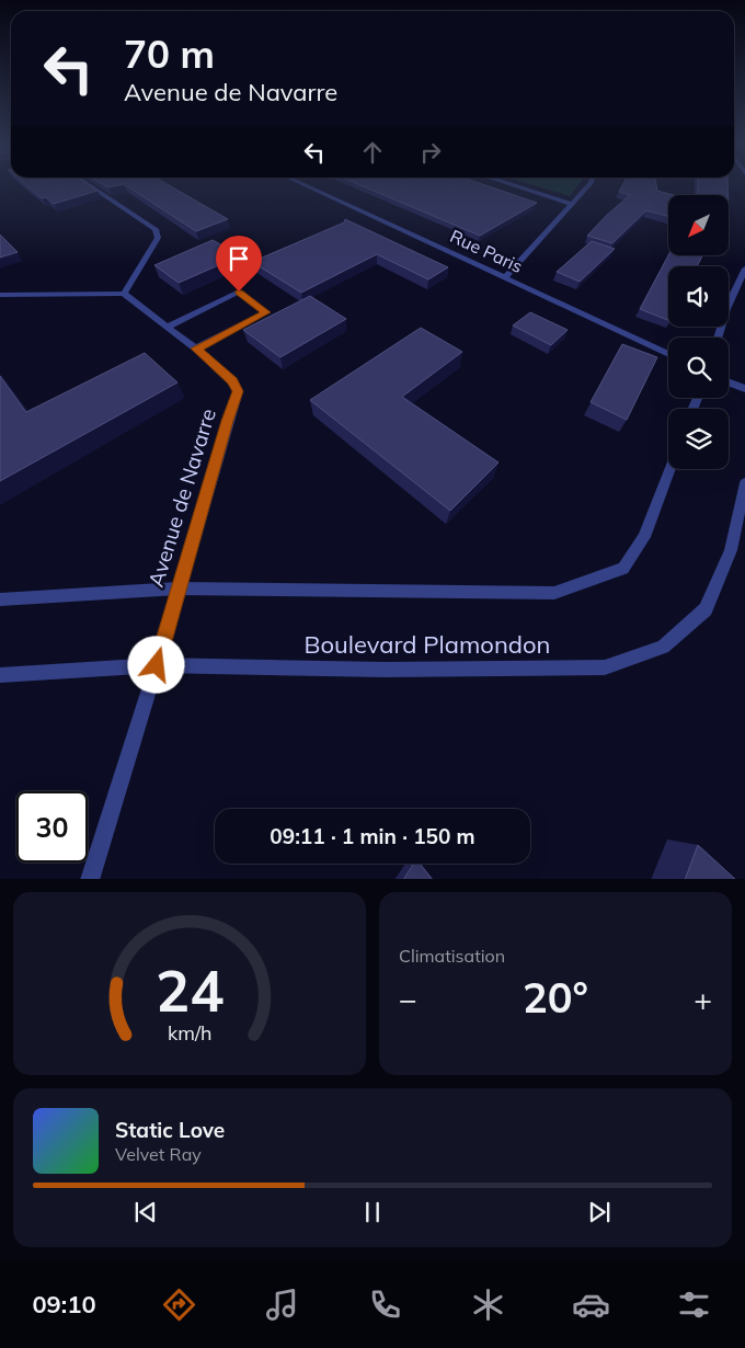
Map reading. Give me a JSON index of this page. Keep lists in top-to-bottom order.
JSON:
{
  "streets": {
    "street": ["Rue Paris", "Avenue de Navarre", "Boulevard Plamondon"]
  },
  "crossings": [
    ["Avenue de Navarre", "Boulevard Plamondon"]
  ],
  "north": "bottom left",
  "page": {
    "turn": ["70 m", "Avenue de Navarre"],
    "limit": "30",
    "trip": "09:11 · 1 min · 150 m",
    "tile": "Climatisation",
    "heat": ["−", "20°", "+"],
    "song": ["Static Love", "Velvet Ray"],
    "tabs": "09:10",
    "gauge": ["24", "km/h"]
  }
}
